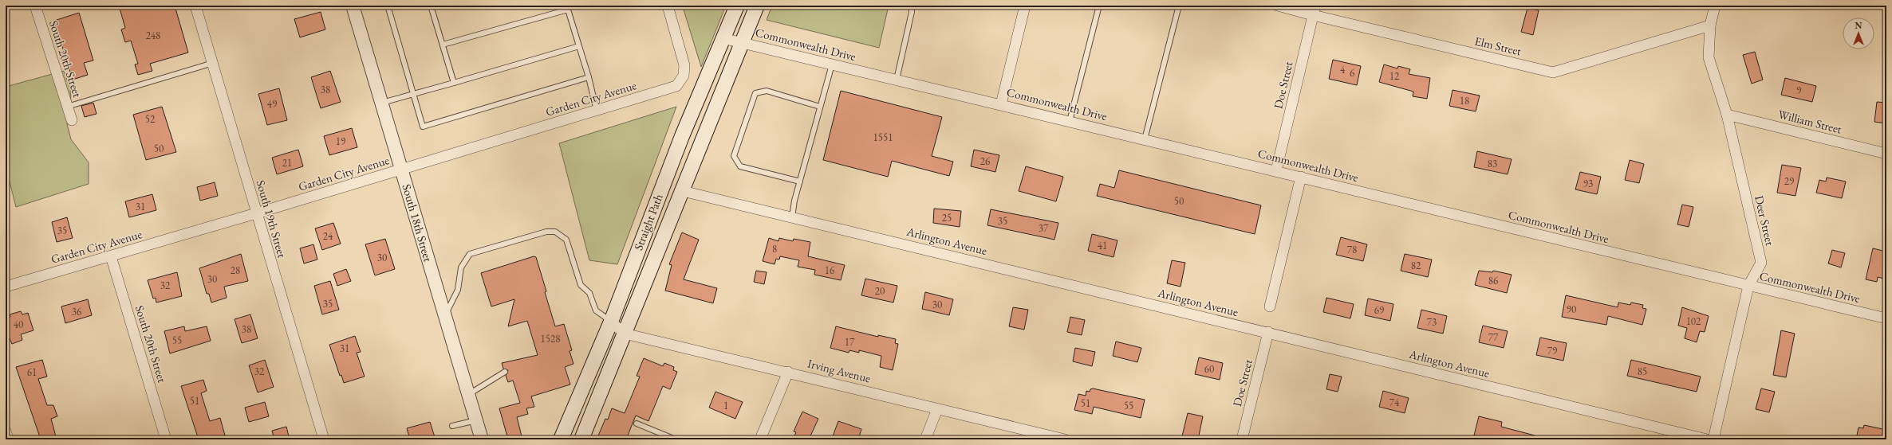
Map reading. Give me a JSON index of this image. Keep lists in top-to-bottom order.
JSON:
{
  "streets": {
    "main road": ["Straight Path"],
    "street": [
      "Commonwealth Drive",
      "Elm Street",
      "South 20th Street",
      "Doe Street",
      "Garden City Avenue",
      "William Street",
      "South 19th Street",
      "Deer Street",
      "South 18th Street",
      "Arlington Avenue",
      "Irving Avenue"
    ]
  },
  "crossings": [
    ["Commonwealth Drive", "Doe Street"],
    ["Commonwealth Drive", "Deer Street"],
    ["Commonwealth Drive", "Straight Path"],
    ["Elm Street", "Doe Street"],
    ["Elm Street", "Deer Street"],
    ["South 20th Street", "Garden City Avenue"],
    ["Doe Street", "Arlington Avenue"],
    ["Garden City Avenue", "South 19th Street"],
    ["Garden City Avenue", "South 18th Street"],
    ["William Street", "Deer Street"],
    ["Straight Path", "Arlington Avenue"],
    ["Straight Path", "Irving Avenue"]
  ],
  "house_numbers": [
    "248",
    "4",
    "6",
    "12",
    "38",
    "9",
    "18",
    "49",
    "52",
    "1551",
    "19",
    "50",
    "26",
    "21",
    "83",
    "29",
    "93",
    "50",
    "31",
    "25",
    "35",
    "37",
    "35",
    "24",
    "41",
    "8",
    "78",
    "30",
    "82",
    "28",
    "16",
    "30",
    "86",
    "32",
    "20",
    "35",
    "30",
    "90",
    "69",
    "36",
    "102",
    "73",
    "40",
    "38",
    "77",
    "1528",
    "55",
    "17",
    "31",
    "79",
    "60",
    "32",
    "85",
    "61",
    "51",
    "74",
    "51",
    "1",
    "55"
  ],
  "north": "top"
}
